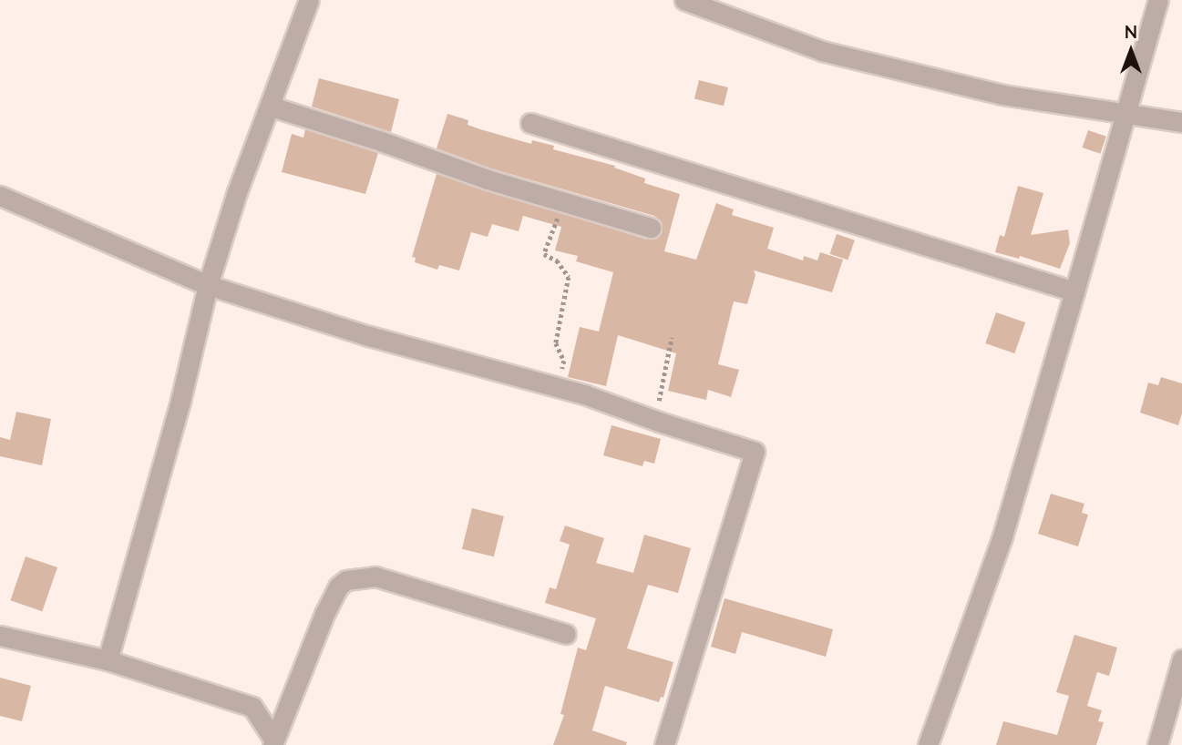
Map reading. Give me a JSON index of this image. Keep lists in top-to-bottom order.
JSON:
{
  "north": "top"
}
